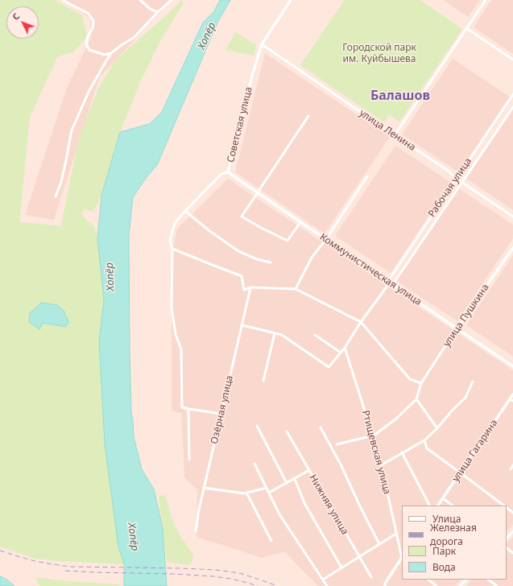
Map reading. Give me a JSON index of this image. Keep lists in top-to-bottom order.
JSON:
{
  "streets": {
    "street": [
      "Советская улица",
      "улица Ленина",
      "Рабочая улица",
      "Коммунистическая улица",
      "улица Пушкина",
      "Озёрная улица",
      "улица Гагарина",
      "Ртищевская улица",
      "Нижняя улица"
    ]
  },
  "crossings": [
    ["Советская улица", "улица Ленина"],
    ["Советская улица", "Коммунистическая улица"],
    ["улица Ленина", "Рабочая улица"],
    ["Рабочая улица", "Коммунистическая улица"],
    ["Коммунистическая улица", "улица Пушкина"]
  ],
  "districts": ["Балашов"],
  "water": ["Хопёр"],
  "parks": ["Городской парк им. Куйбышева"],
  "legend": [
    "Улица",
    "Железная дорога",
    "Парк",
    "Вода"
  ],
  "north": "top left"
}
